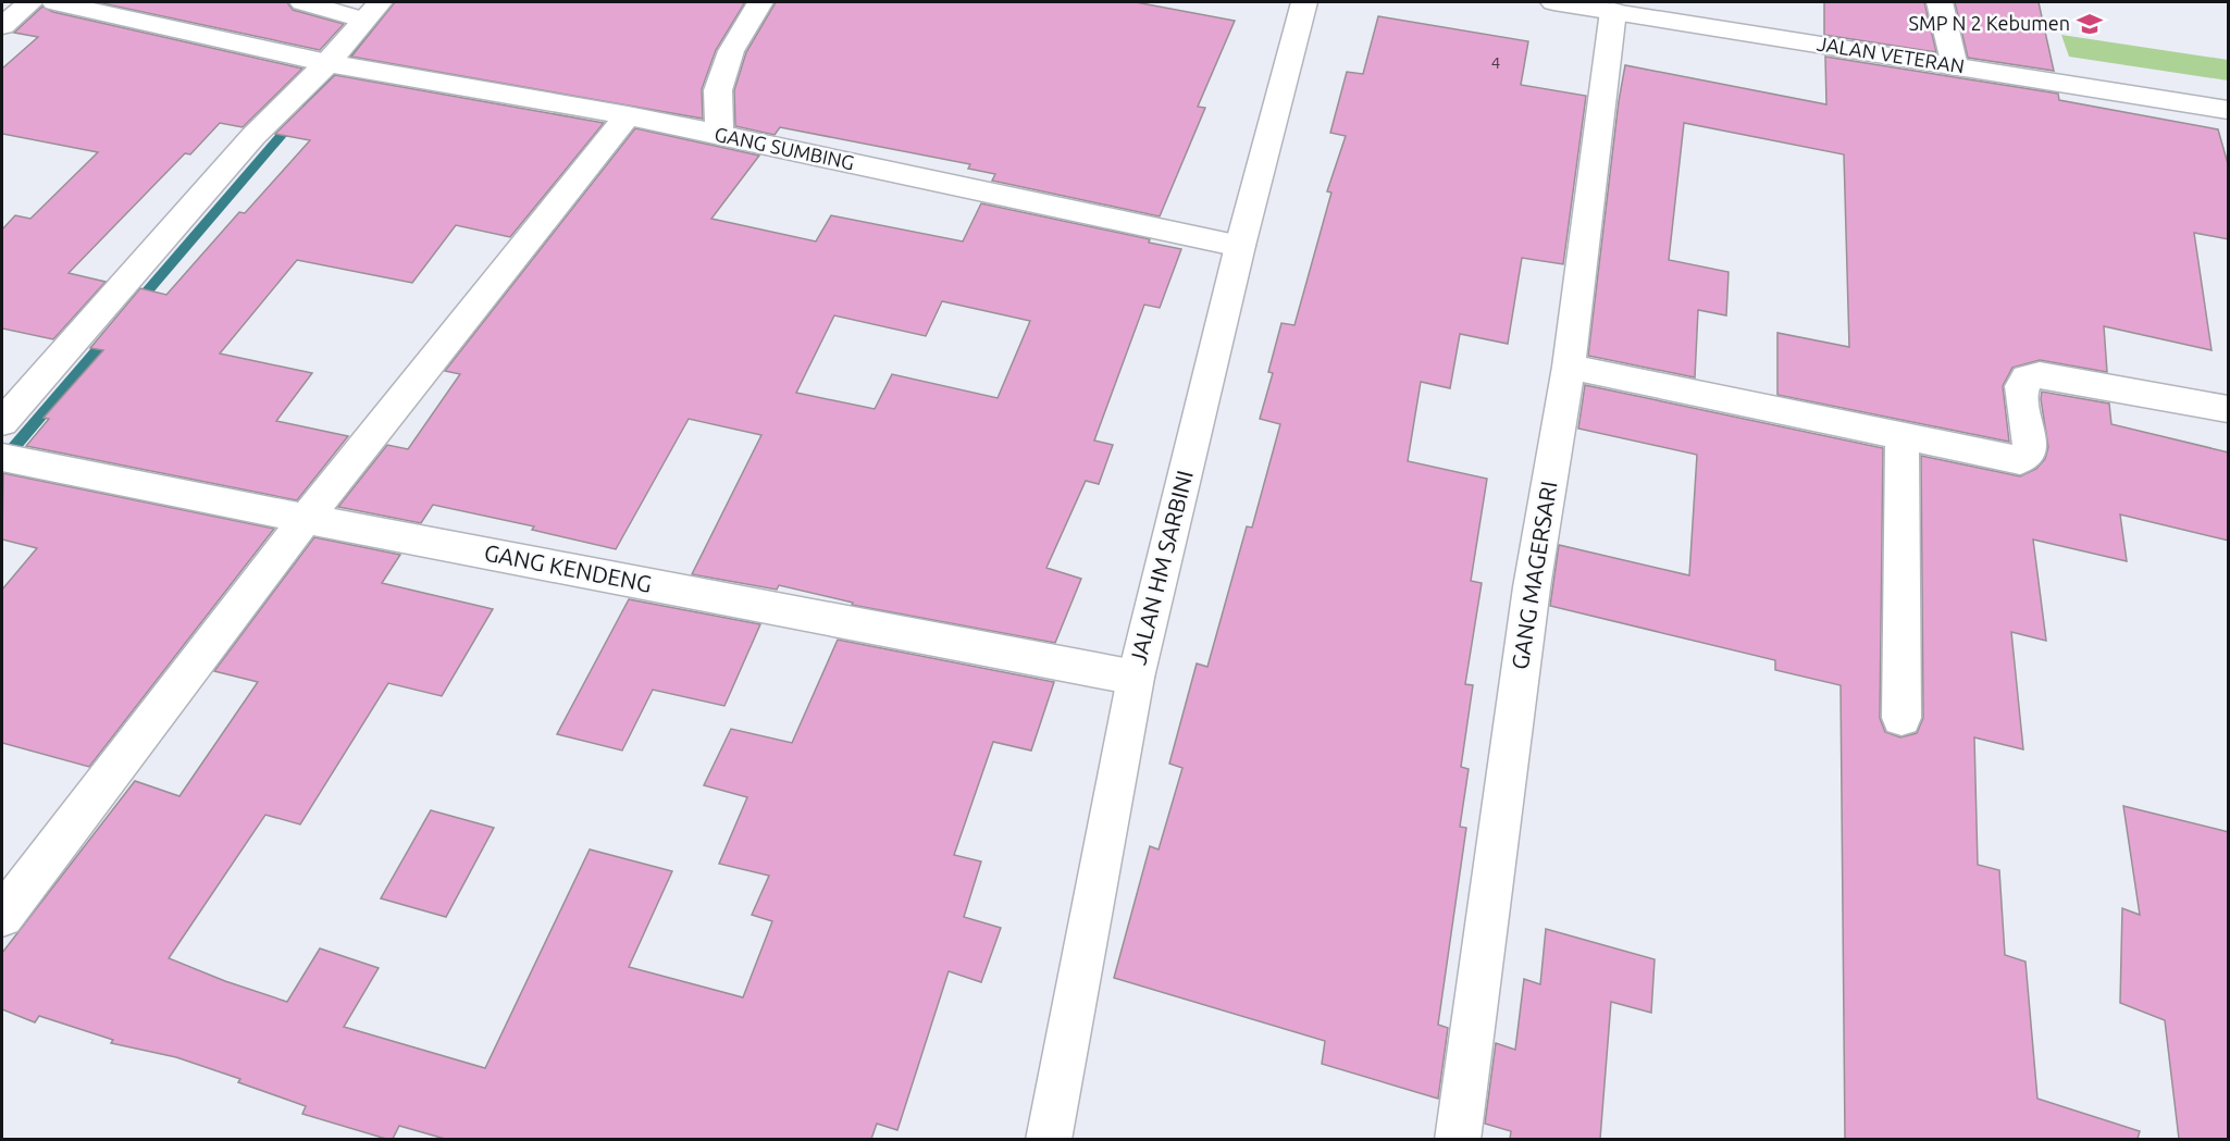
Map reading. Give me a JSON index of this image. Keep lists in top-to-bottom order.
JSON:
{
  "streets": {
    "street": [
      "JALAN VETERAN",
      "GANG SUMBING",
      "JALAN HM SARBINI",
      "GANG KENDENG",
      "GANG MAGERSARI"
    ]
  },
  "crossings": [
    ["JALAN VETERAN", "GANG MAGERSARI"],
    ["GANG SUMBING", "JALAN HM SARBINI"],
    ["JALAN HM SARBINI", "GANG KENDENG"]
  ],
  "places": {
    "school or university": ["SMP N 2 Kebumen"]
  },
  "house_numbers": ["4"]
}
